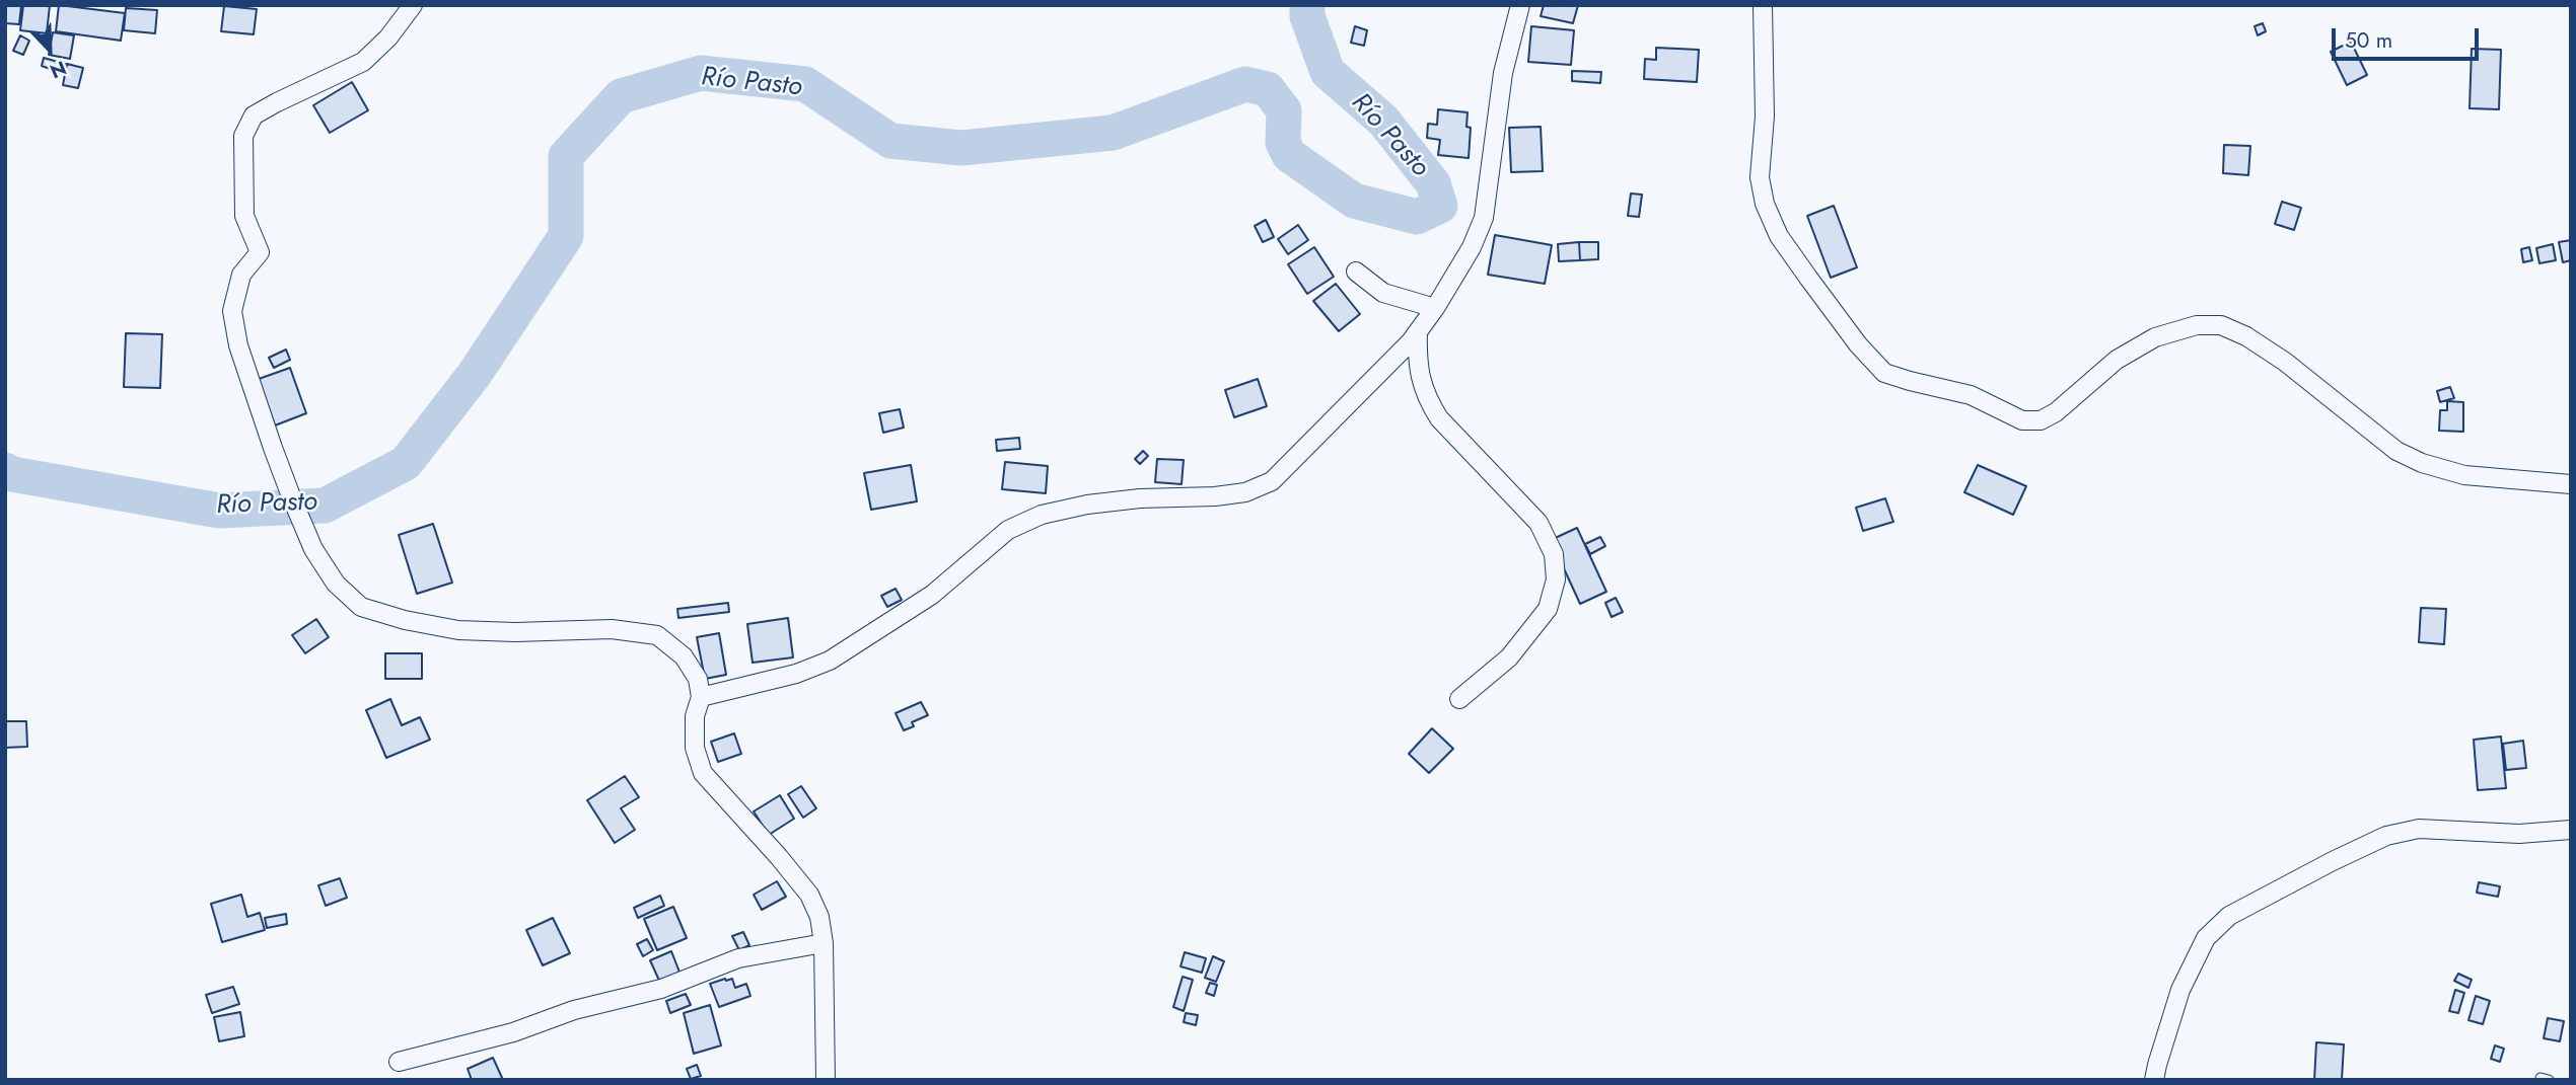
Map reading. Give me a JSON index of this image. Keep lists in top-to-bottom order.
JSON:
{
  "water": ["Río Pasto"],
  "scale_bar": "50 m",
  "north": "bottom right"
}
